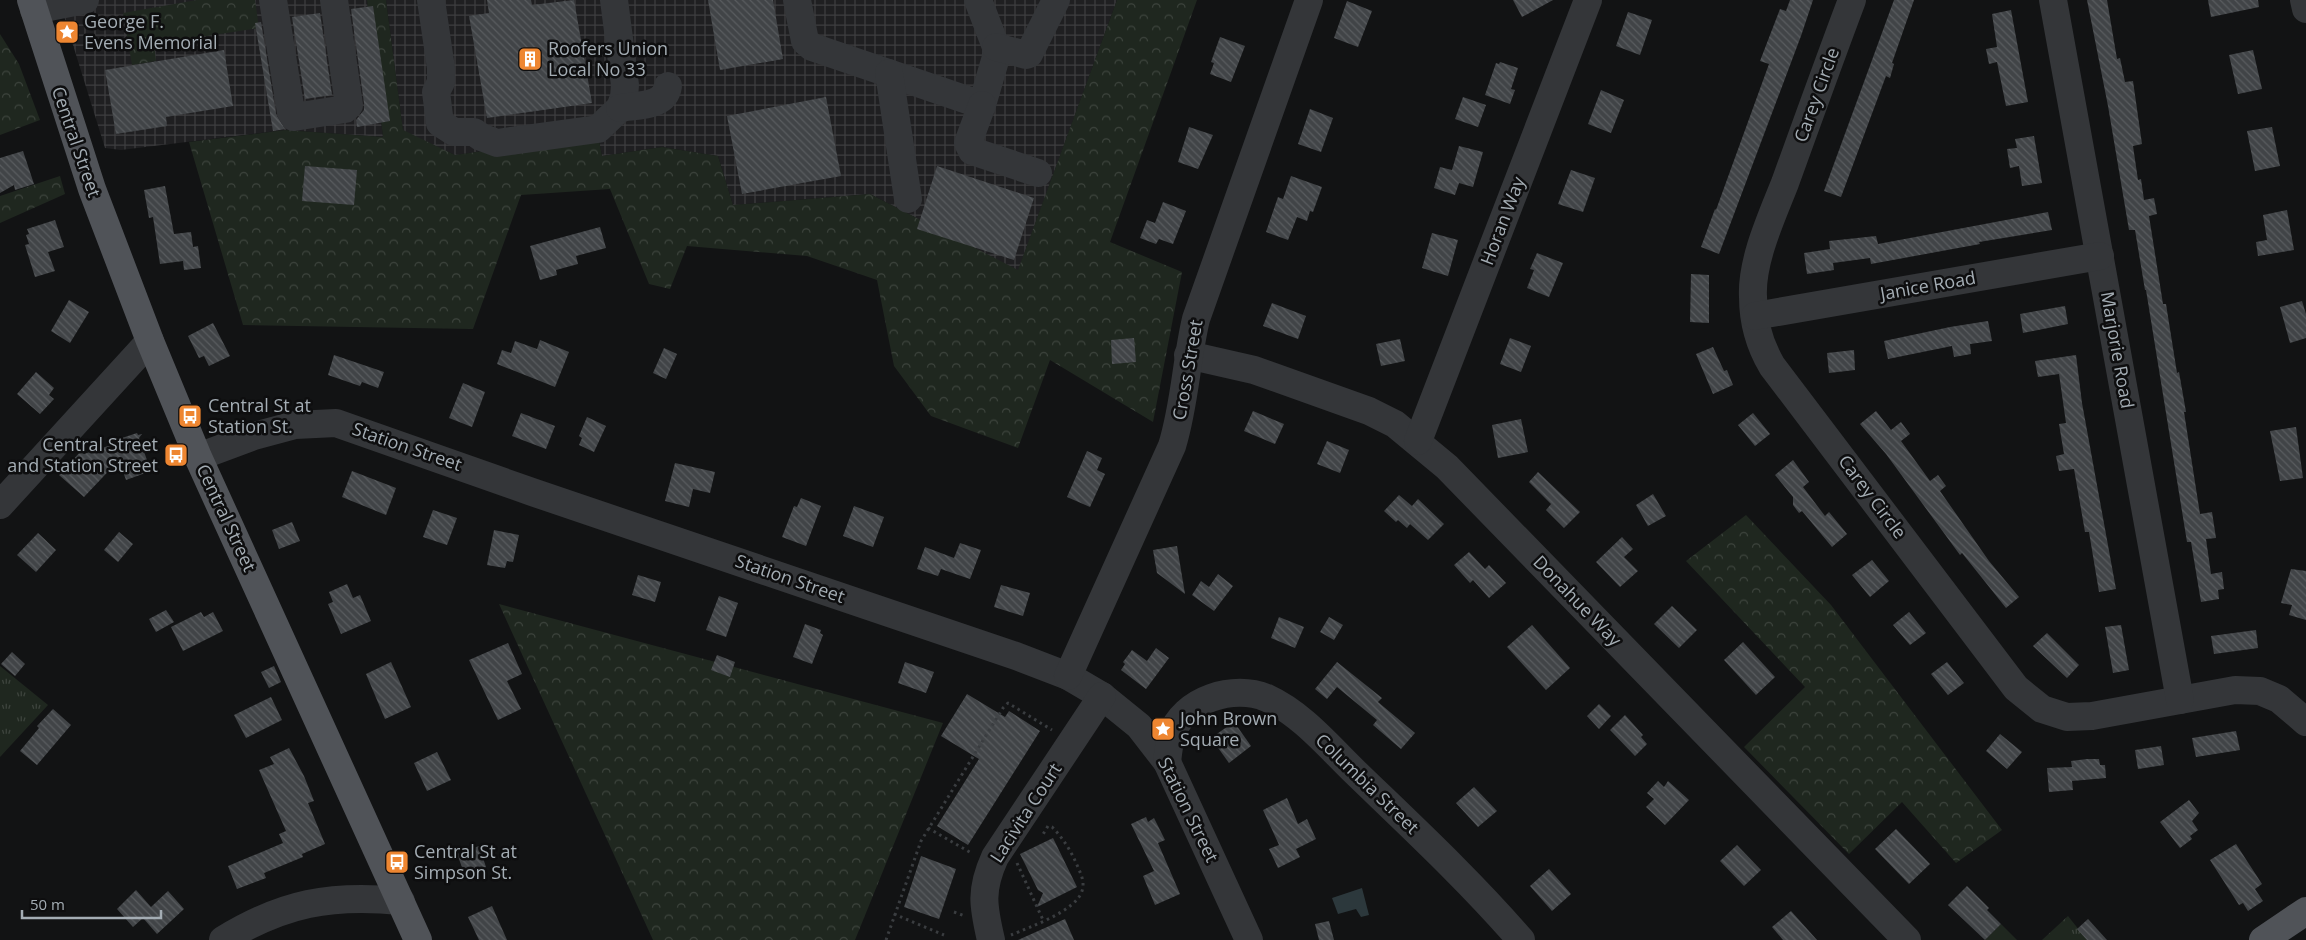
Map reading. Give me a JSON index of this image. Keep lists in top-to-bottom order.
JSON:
{
  "streets": {
    "main road": ["Central Street"],
    "street": [
      "Carey Circle",
      "Horan Way",
      "Janice Road",
      "Marjorie Road",
      "Cross Street",
      "Station Street",
      "Donahue Way",
      "Columbia Street",
      "Lacivita Court"
    ]
  },
  "crossings": [
    ["Carey Circle", "Janice Road"],
    ["Carey Circle", "Marjorie Road"],
    ["Central Street", "Station Street"],
    ["Horan Way", "Donahue Way"],
    ["Janice Road", "Marjorie Road"],
    ["Cross Street", "Station Street"],
    ["Cross Street", "Donahue Way"],
    ["Station Street", "Columbia Street"],
    ["Station Street", "Lacivita Court"]
  ],
  "places": {
    "place": ["George F. Evens Memorial", "John Brown Square"],
    "building": ["Roofers Union Local No 33"],
    "bus stop": ["Central St at Station St.", "Central Street and Station Street", "Central St at Simpson St."]
  },
  "scale_bar": "50 m"
}
